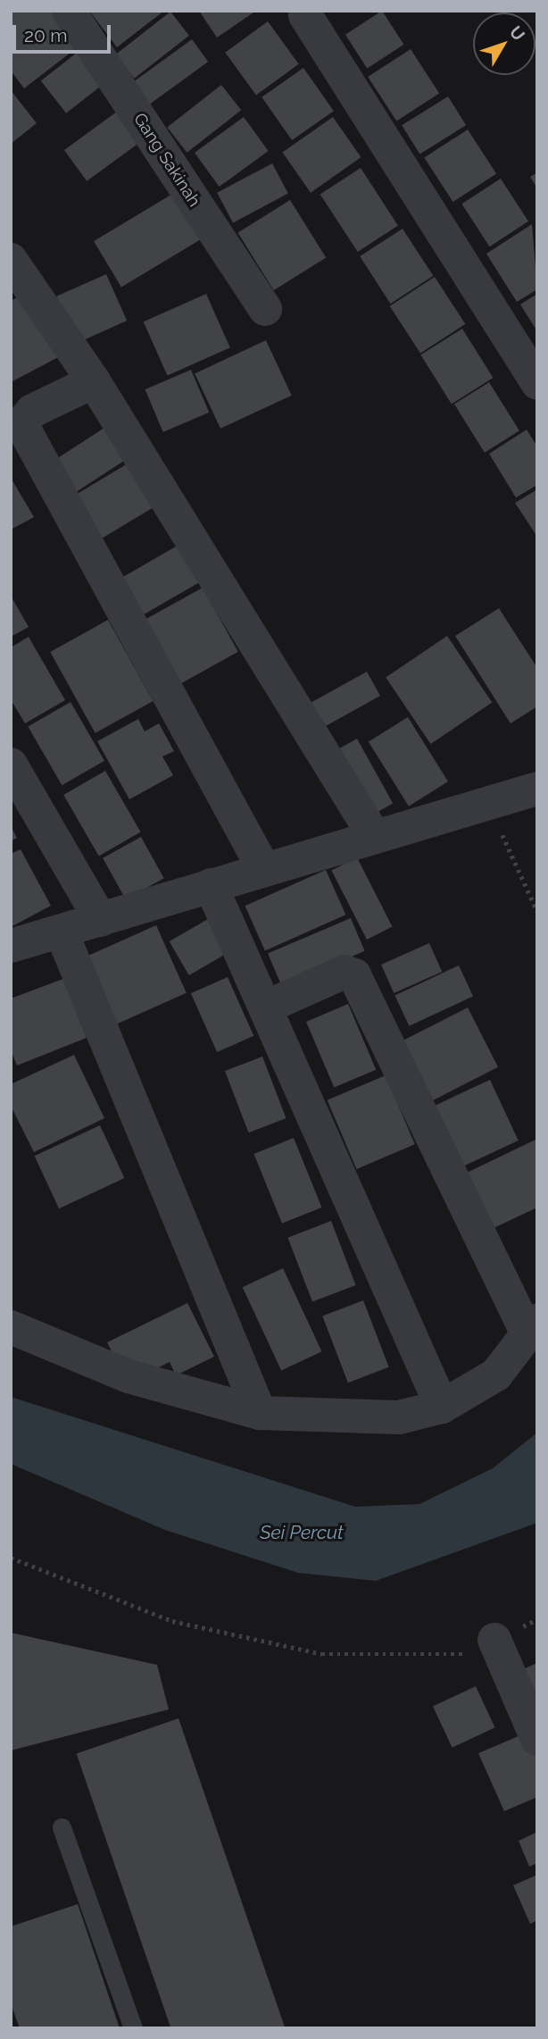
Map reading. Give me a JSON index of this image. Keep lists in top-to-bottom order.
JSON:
{
  "streets": {
    "street": ["Gang Sakinah"]
  },
  "water": ["Sei Percut"],
  "scale_bar": "20 m",
  "north": "top right"
}
